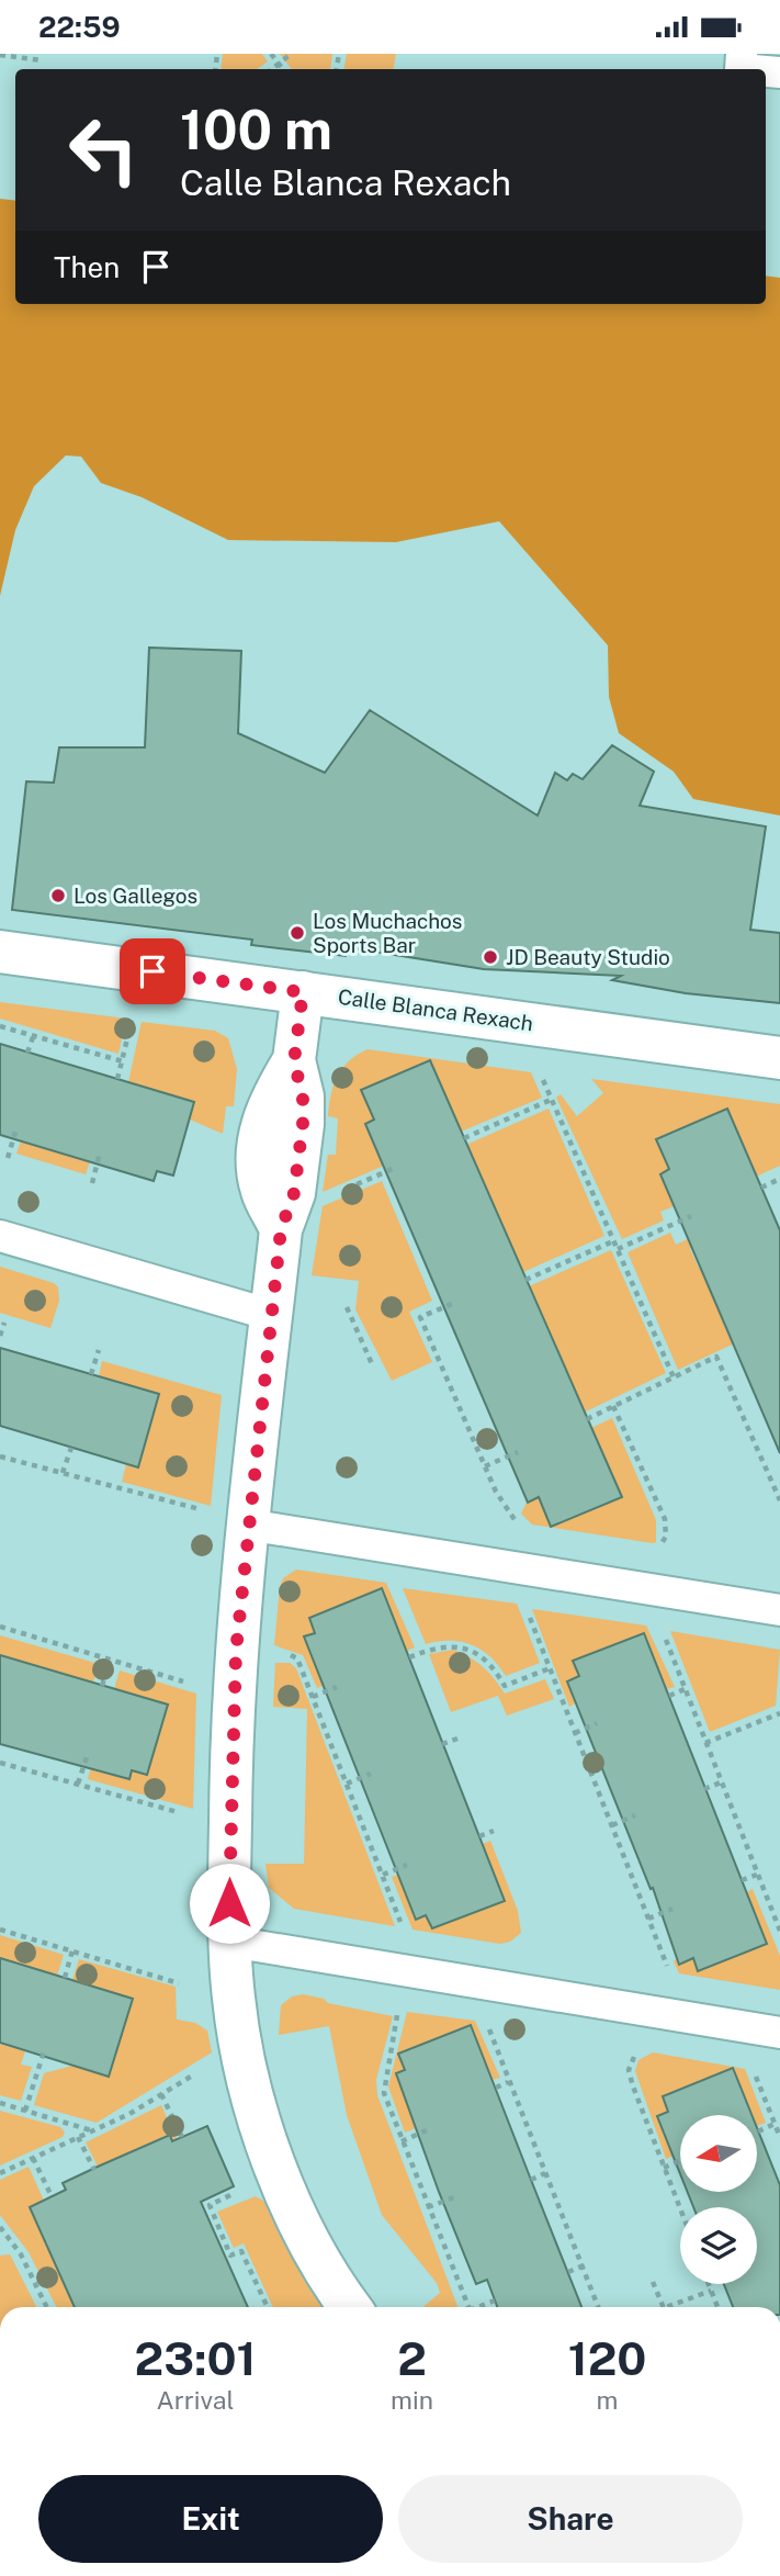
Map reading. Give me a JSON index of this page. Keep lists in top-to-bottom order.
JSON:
{
  "streets": {
    "street": ["Calle Blanca Rexach"]
  },
  "places": ["Los Gallegos", "Los Muchachos Sports Bar", "JD Beauty Studio"],
  "north": "left",
  "page": {
    "status": "22:59",
    "turn": ["100 m", "Calle Blanca Rexach"],
    "then": "Then",
    "eta": [
      "23:01",
      "Arrival",
      "2",
      "min",
      "120",
      "m"
    ],
    "buttons": ["Exit", "Share"]
  }
}
